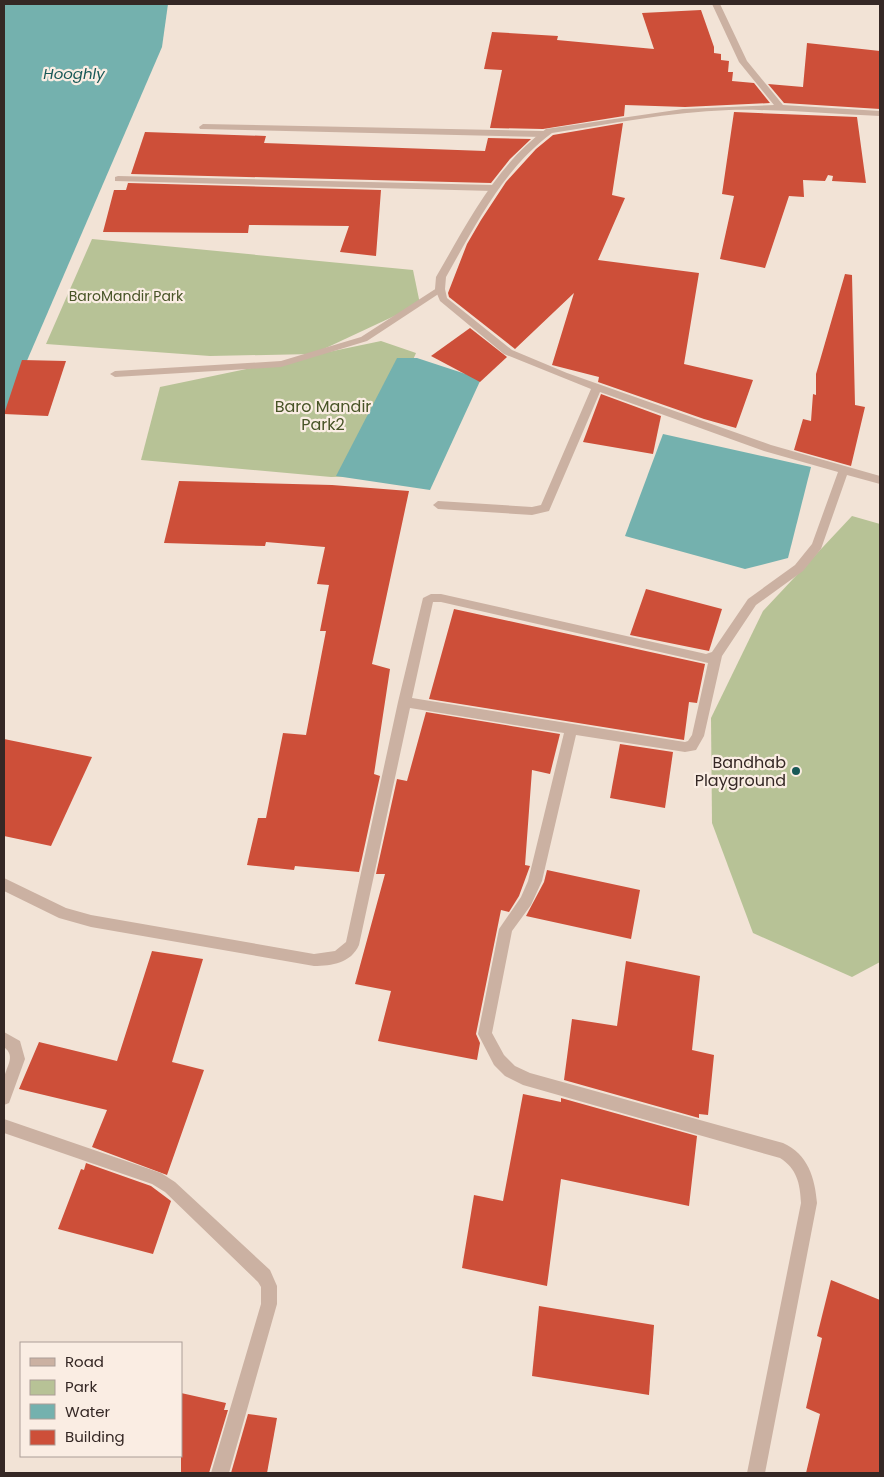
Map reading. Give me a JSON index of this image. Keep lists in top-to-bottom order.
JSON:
{
  "water": ["Hooghly"],
  "parks": ["BaroMandir Park", "Baro Mandir Park2"],
  "places": ["Bandhab Playground"],
  "legend": [
    "Road",
    "Park",
    "Water",
    "Building"
  ]
}
